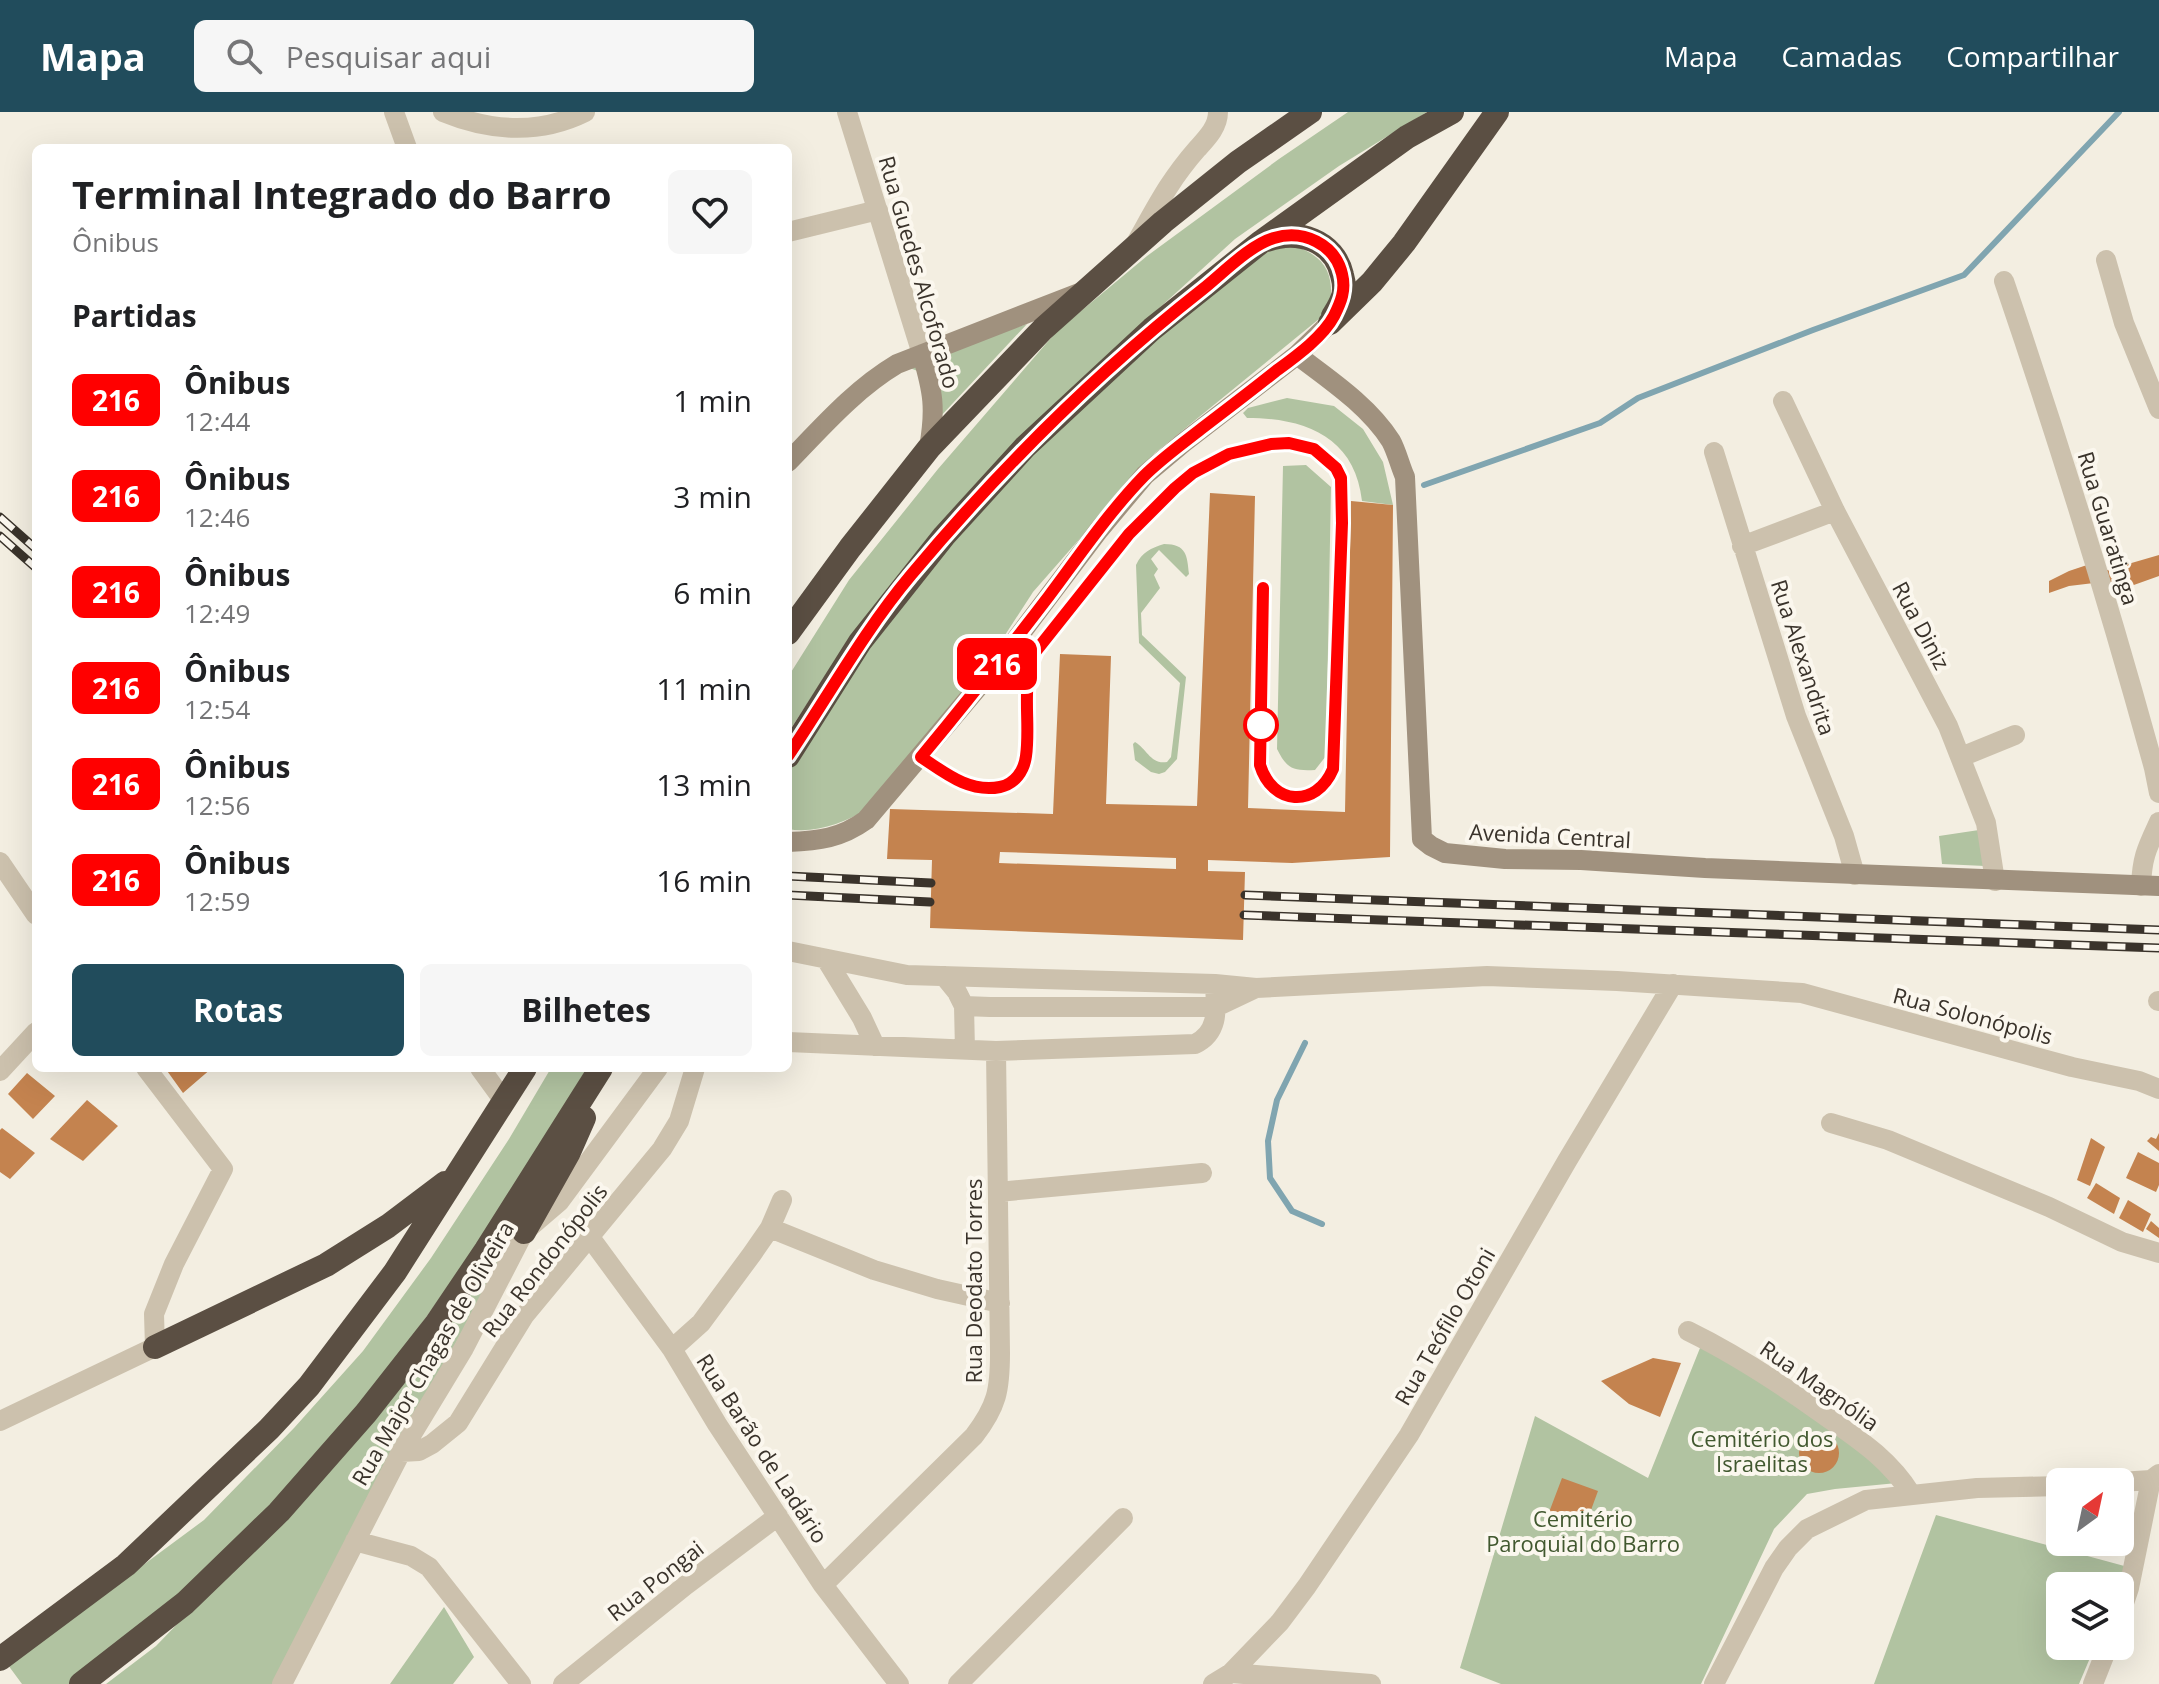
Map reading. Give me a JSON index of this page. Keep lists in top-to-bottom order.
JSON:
{
  "streets": {
    "street": [
      "Rua Guedes Alcoforado",
      "Rua Guaratinga",
      "Rua Diniz",
      "Rua Alexandrita",
      "Avenida Central",
      "Rua Solonópolis",
      "Rua Rondonópolis",
      "Rua Deodato Torres",
      "Rua Teófilo Otoni",
      "Rua Major Chagas de Oliveira",
      "Rua Magnólia",
      "Rua Barão de Ladário",
      "Rua Pongai"
    ]
  },
  "crossings": [
    ["Rua Diniz", "Avenida Central"],
    ["Rua Alexandrita", "Avenida Central"],
    ["Rua Solonópolis", "Rua Teófilo Otoni"],
    ["Rua Rondonópolis", "Rua Major Chagas de Oliveira"],
    ["Rua Rondonópolis", "Rua Barão de Ladário"],
    ["Rua Deodato Torres", "Rua Barão de Ladário"],
    ["Rua Barão de Ladário", "Rua Pongai"]
  ],
  "parks": ["Cemitério dos Israelitas", "Cemitério Paroquial do Barro"],
  "lines": ["bus line 216"],
  "north": "top right",
  "page": {
    "header": "Mapa",
    "search": "Pesquisar aqui",
    "nav": ["Mapa", "Camadas", "Compartilhar"],
    "on_map": "216",
    "heading": [
      ["Terminal Integrado do Barro", "Ônibus"],
      "Partidas"
    ],
    "list": [
      {
        "mark": "216",
        "name": "Ônibus",
        "note": "12:44",
        "value": "1 min"
      },
      {
        "mark": "216",
        "name": "Ônibus",
        "note": "12:46",
        "value": "3 min"
      },
      {
        "mark": "216",
        "name": "Ônibus",
        "note": "12:49",
        "value": "6 min"
      },
      {
        "mark": "216",
        "name": "Ônibus",
        "note": "12:54",
        "value": "11 min"
      },
      {
        "mark": "216",
        "name": "Ônibus",
        "note": "12:56",
        "value": "13 min"
      },
      {
        "mark": "216",
        "name": "Ônibus",
        "note": "12:59",
        "value": "16 min"
      }
    ],
    "buttons": ["Rotas", "Bilhetes"]
  }
}
